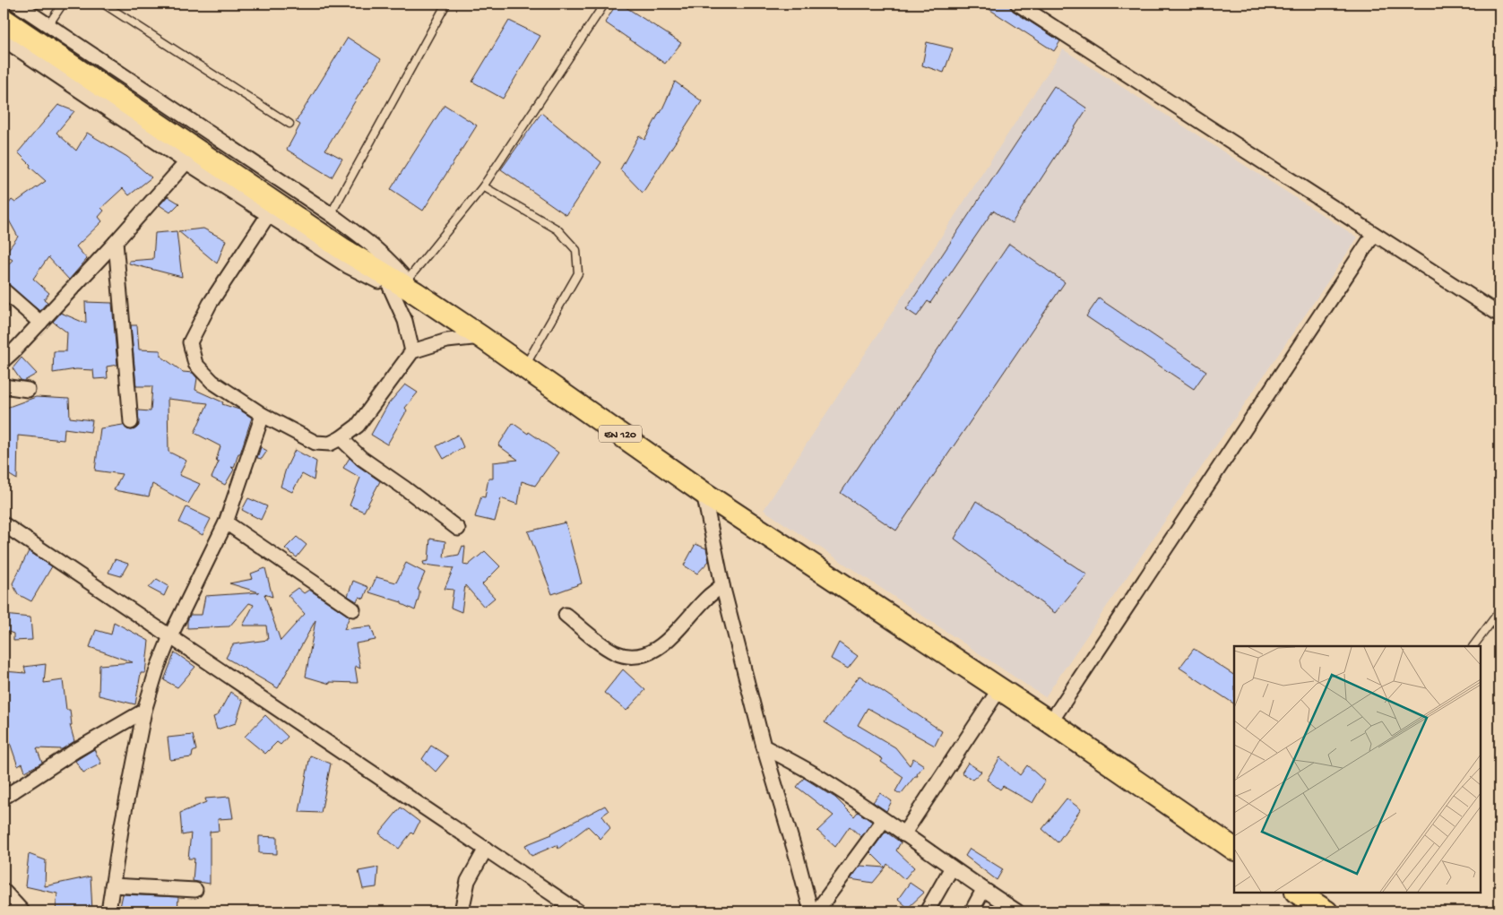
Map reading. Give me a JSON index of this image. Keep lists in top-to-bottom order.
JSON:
{
  "streets": {
    "main road": ["EN 120"]
  }
}
